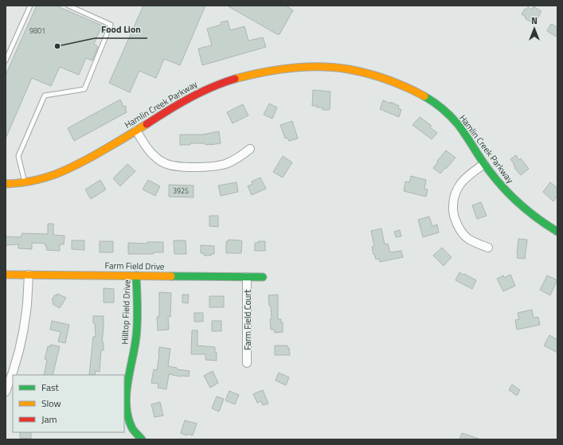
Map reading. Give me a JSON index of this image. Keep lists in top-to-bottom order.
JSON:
{
  "streets": {
    "street": [
      "Hamlin Creek Parkway",
      "Farm Field Drive",
      "Hilltop Field Drive",
      "Farm Field Court"
    ]
  },
  "crossings": [
    ["Farm Field Drive", "Hilltop Field Drive"],
    ["Farm Field Drive", "Farm Field Court"]
  ],
  "places": ["Food Lion"],
  "house_numbers": ["9801", "3925"],
  "legend": ["Fast", "Slow", "Jam"],
  "north": "top"
}
